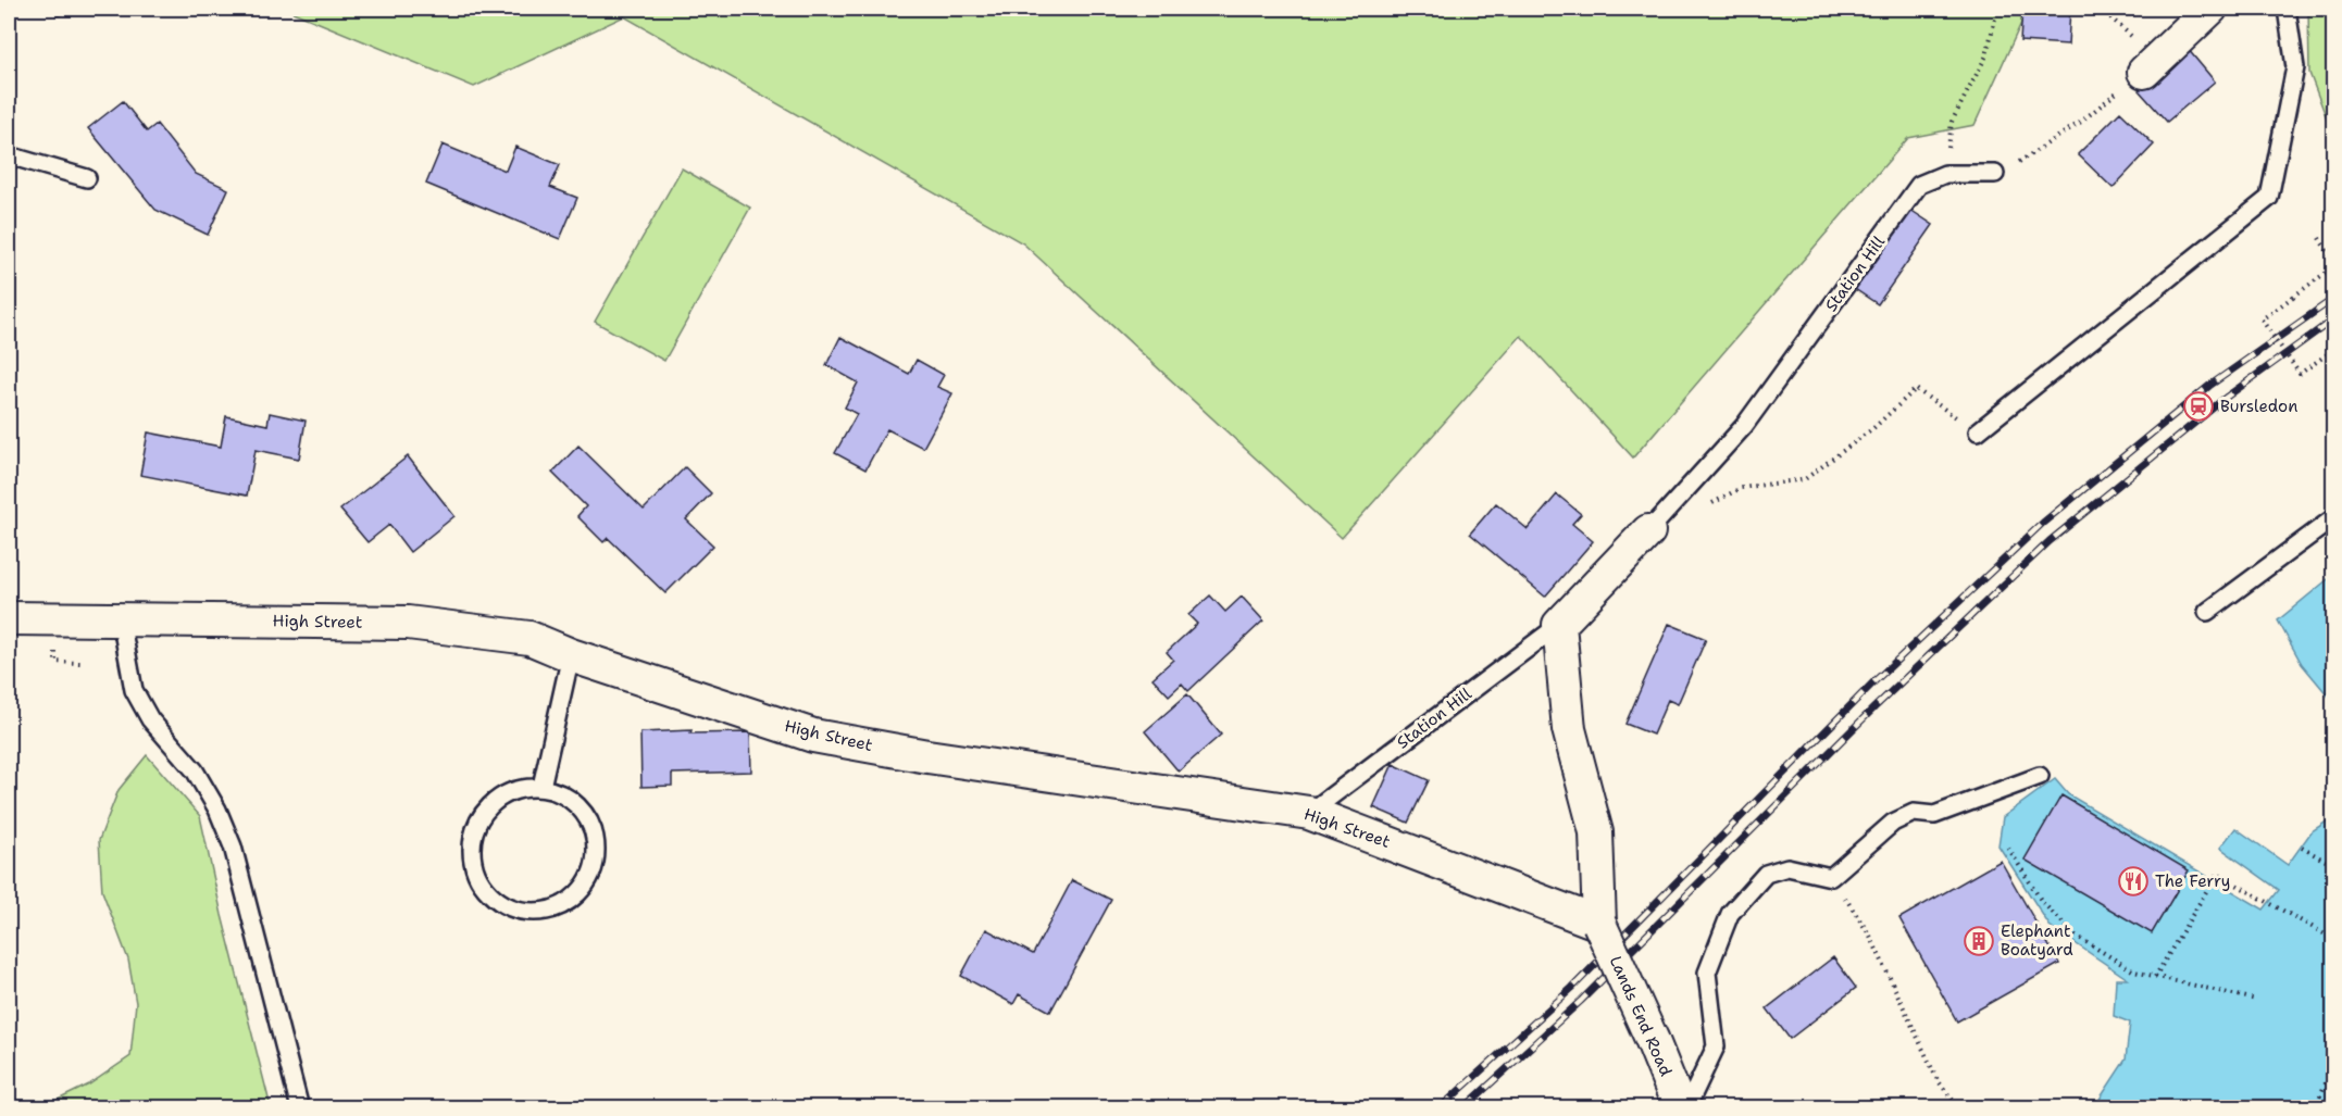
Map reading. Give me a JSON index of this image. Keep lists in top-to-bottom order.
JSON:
{
  "streets": {
    "street": ["Station Hill", "High Street", "Lands End Road"]
  },
  "crossings": [
    ["Station Hill", "High Street"],
    ["High Street", "Lands End Road"]
  ],
  "places": {
    "station": ["Bursledon"],
    "restaurant": ["The Ferry"],
    "building": ["Elephant Boatyard"]
  }
}
